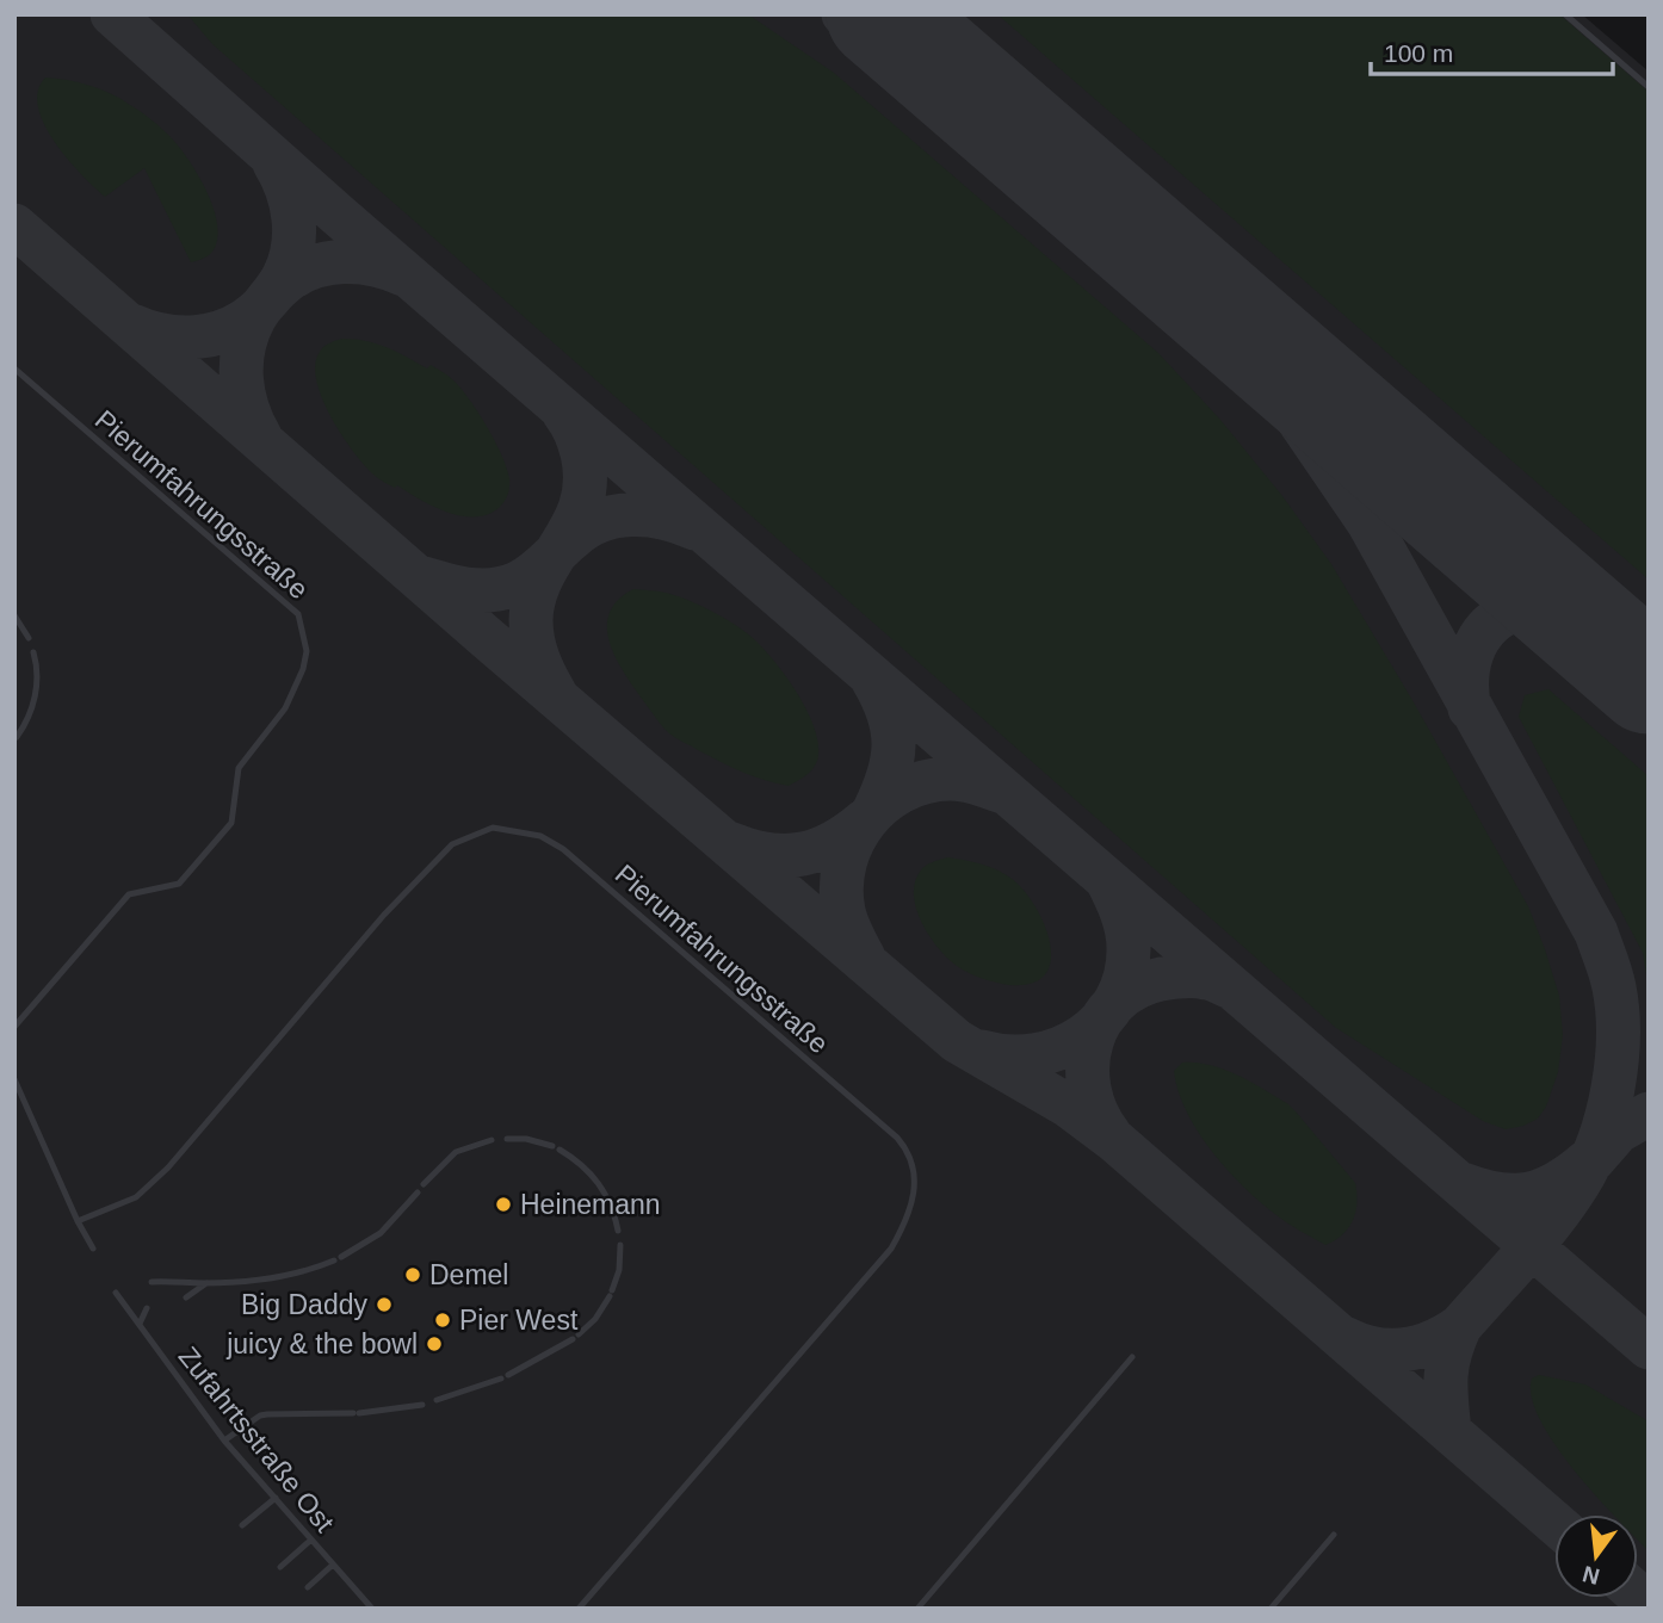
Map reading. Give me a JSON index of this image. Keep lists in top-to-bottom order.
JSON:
{
  "streets": {
    "lane": ["Pierumfahrungsstraße", "Zufahrtsstraße Ost"]
  },
  "places": [
    "Heinemann",
    "Demel",
    "Big Daddy",
    "Pier West",
    "juicy & the bowl"
  ],
  "scale_bar": "100 m",
  "north": "bottom"
}
